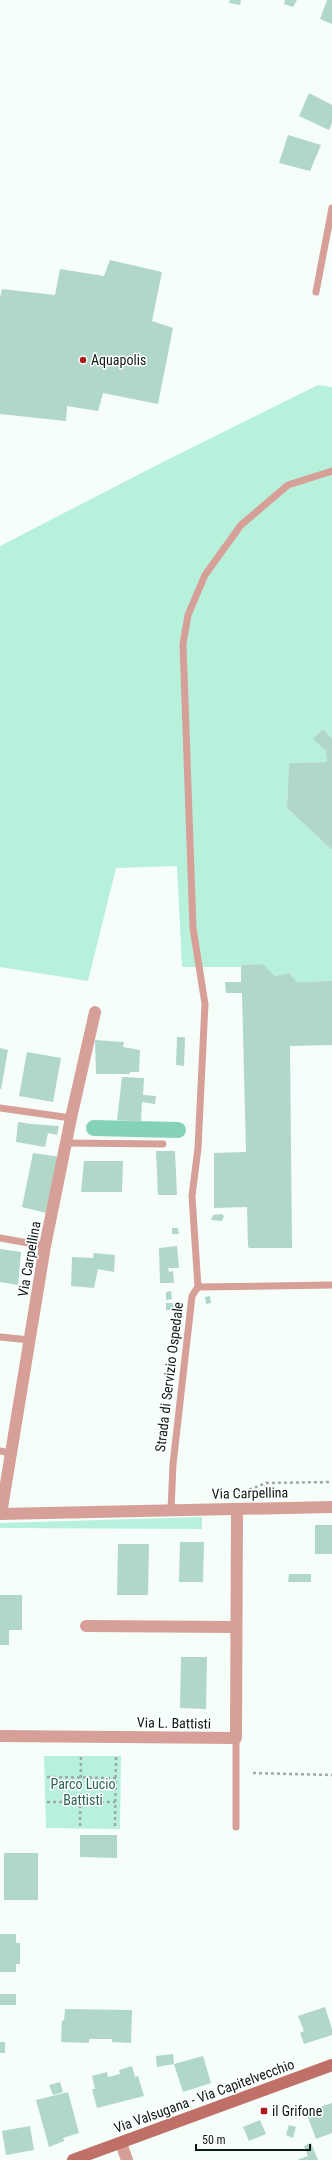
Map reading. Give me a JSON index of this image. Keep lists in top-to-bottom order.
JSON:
{
  "streets": {
    "main road": ["Via Valsugana - Via Capitelvecchio"],
    "street": ["Via Carpellina", "Via L. Battisti"],
    "lane": ["Strada di Servizio Ospedale"]
  },
  "crossings": [
    ["Via Carpellina", "Strada di Servizio Ospedale"]
  ],
  "parks": ["Parco Lucio Battisti"],
  "places": {
    "other": ["Aquapolis"],
    "transit": ["il Grifone"]
  },
  "scale_bar": "50 m"
}
